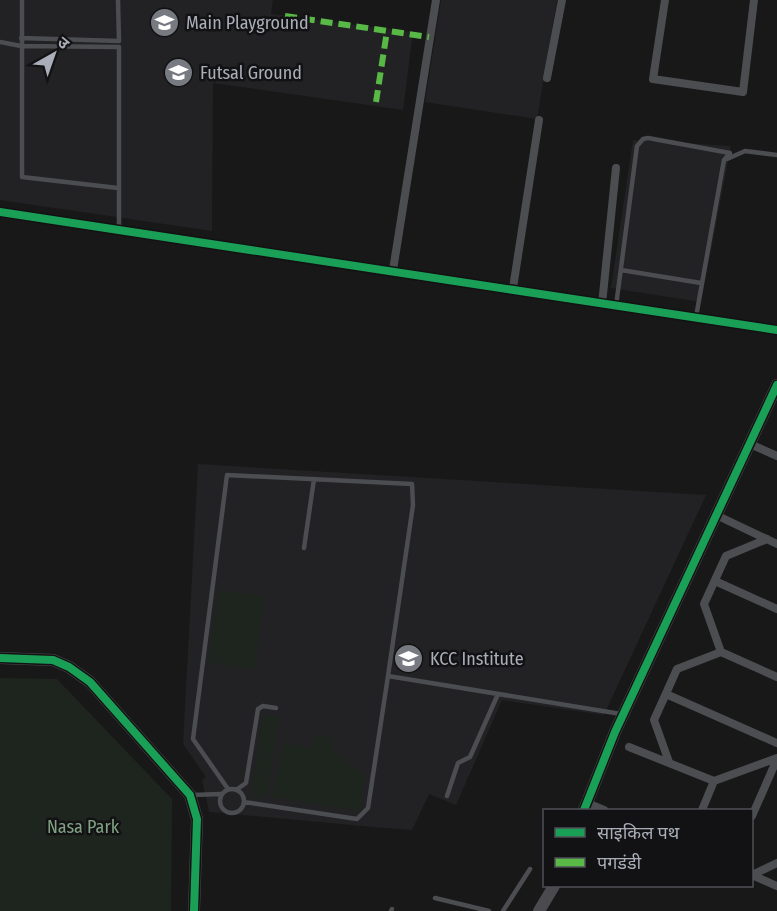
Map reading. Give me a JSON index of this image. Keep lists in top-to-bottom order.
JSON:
{
  "parks": ["Nasa Park"],
  "places": {
    "school or university": ["Main Playground", "Futsal Ground", "KCC Institute"]
  },
  "legend": ["साइकिल पथ", "पगडंडी"],
  "north": "top right"
}
